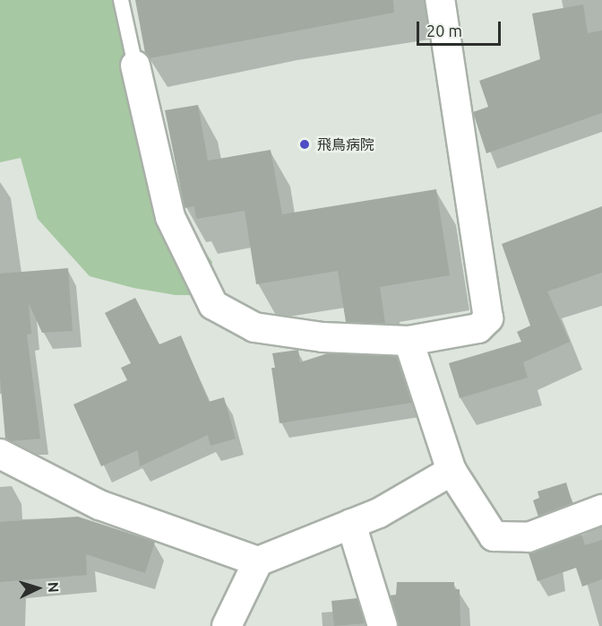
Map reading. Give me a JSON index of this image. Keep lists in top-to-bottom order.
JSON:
{
  "places": ["飛鳥病院"],
  "scale_bar": "20 m",
  "north": "right"
}
